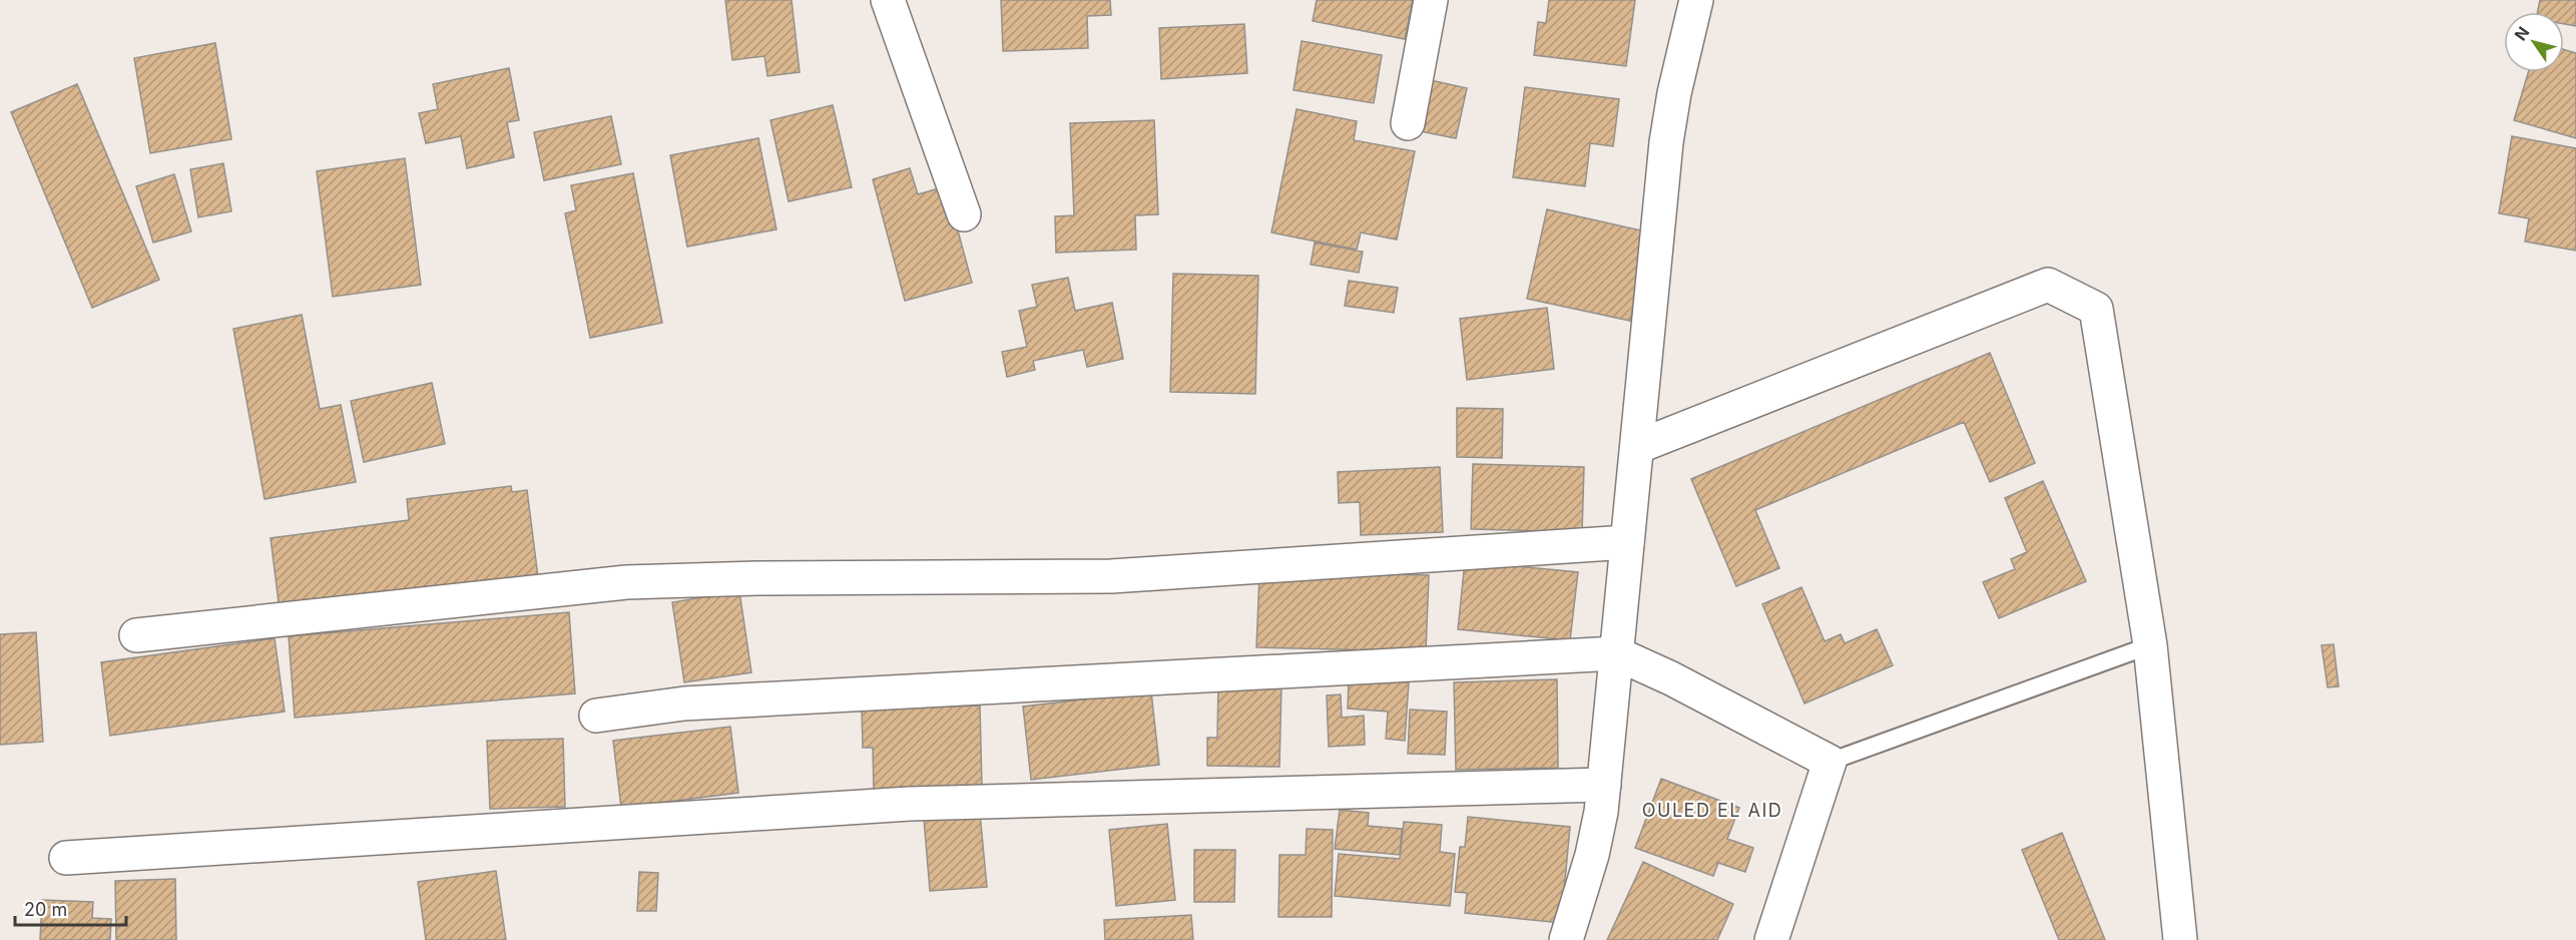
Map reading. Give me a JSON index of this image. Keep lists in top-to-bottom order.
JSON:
{
  "districts": ["OULED EL AID"],
  "scale_bar": "20 m",
  "north": "top left"
}
